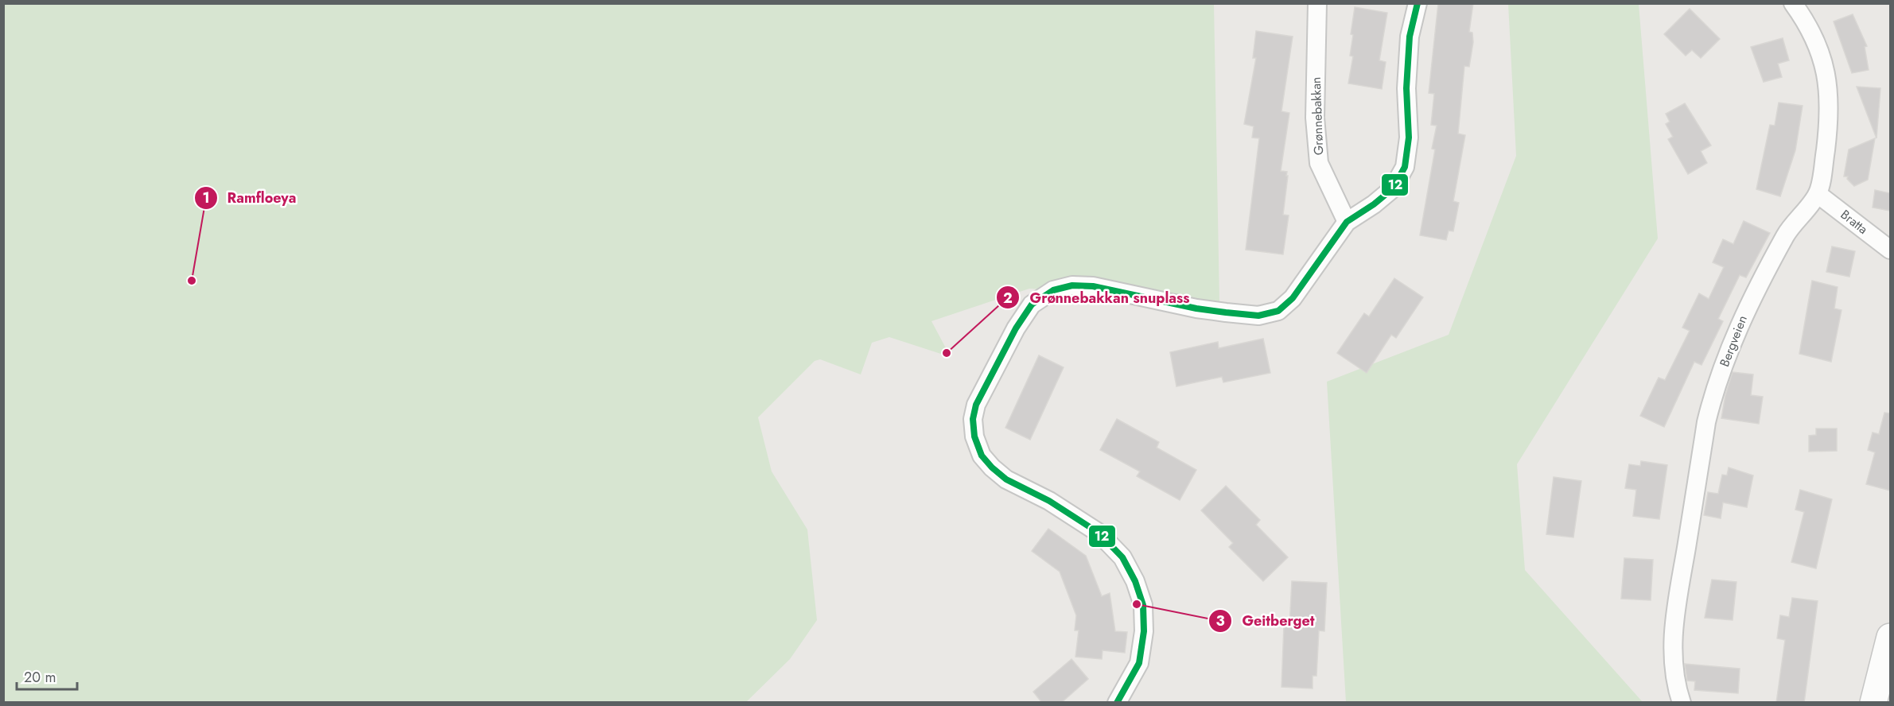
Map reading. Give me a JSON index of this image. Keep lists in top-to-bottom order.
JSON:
{
  "streets": {
    "street": ["Grønnebakkan", "Bratta", "Bergveien"]
  },
  "crossings": [
    ["Bratta", "Bergveien"]
  ],
  "places": ["Ramfloeya", "Grønnebakkan snuplass", "Geitberget"],
  "lines": ["transit line 12"],
  "scale_bar": "20 m"
}
